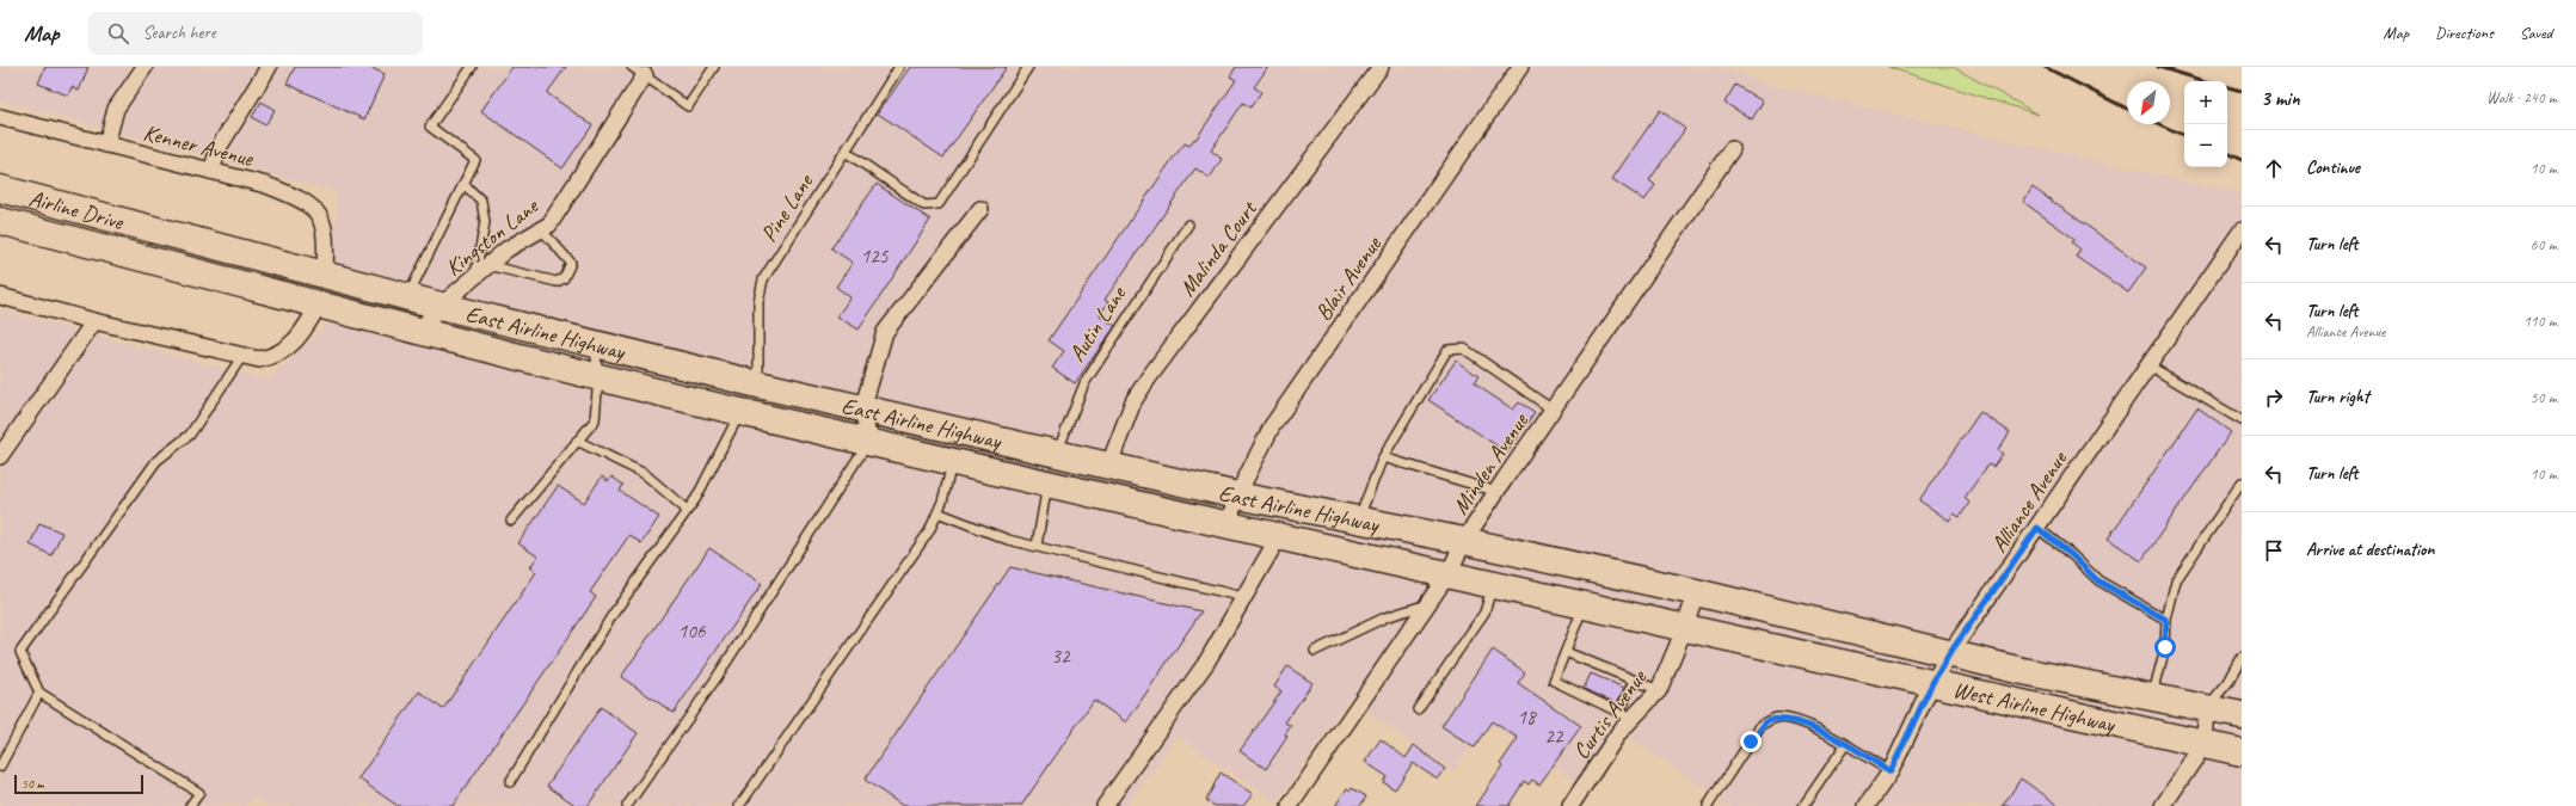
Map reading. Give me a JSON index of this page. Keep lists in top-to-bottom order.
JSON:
{
  "streets": {
    "highway": ["Airline Drive", "East Airline Highway", "West Airline Highway"],
    "street": [
      "Kenner Avenue",
      "Kingston Lane",
      "Malinda Court",
      "Blair Avenue",
      "Minden Avenue",
      "Alliance Avenue",
      "Curtis Avenue"
    ],
    "lane": ["Pine Lane", "Autin Lane"]
  },
  "crossings": [
    ["Kenner Avenue", "East Airline Highway"],
    ["Pine Lane", "East Airline Highway"],
    ["Airline Drive", "East Airline Highway"],
    ["Kingston Lane", "East Airline Highway"],
    ["Malinda Court", "East Airline Highway"],
    ["Blair Avenue", "East Airline Highway"],
    ["Autin Lane", "East Airline Highway"],
    ["East Airline Highway", "Minden Avenue"],
    ["East Airline Highway", "West Airline Highway"],
    ["East Airline Highway", "Curtis Avenue"],
    ["Alliance Avenue", "West Airline Highway"],
    ["West Airline Highway", "Curtis Avenue"]
  ],
  "house_numbers": [
    "125",
    "106",
    "32",
    "18",
    "22"
  ],
  "scale_bar": "50 m",
  "north": "bottom left",
  "page": {
    "header": "Map",
    "search": "Search here",
    "nav": ["Map", "Directions", "Saved"],
    "heading": ["3 min", "Walk · 240 m"],
    "map_buttons": ["+", "−"],
    "list": [
      ["Continue", "10 m"],
      ["Turn left", "60 m"],
      ["Turn left", "Alliance Avenue", "110 m"],
      ["Turn right", "50 m"],
      ["Turn left", "10 m"],
      "Arrive at destination"
    ],
    "scale": "50 m"
  }
}
